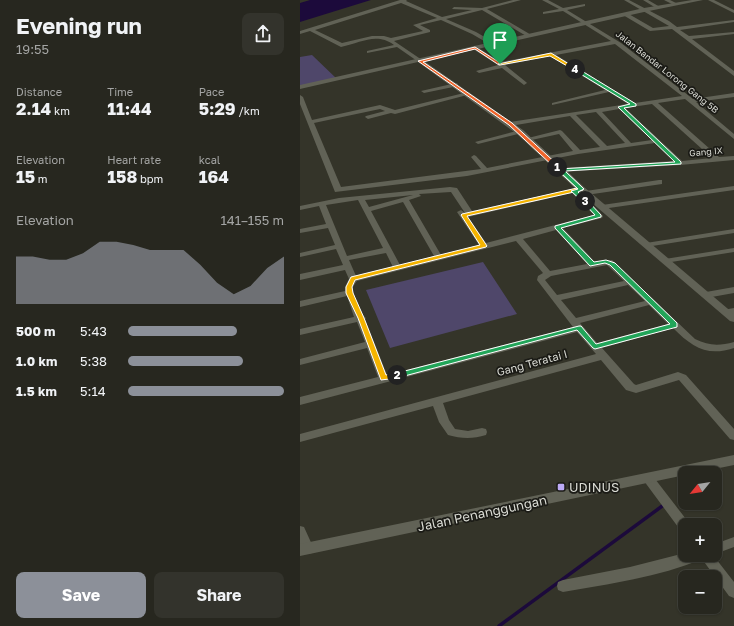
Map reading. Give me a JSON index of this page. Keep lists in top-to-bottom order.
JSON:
{
  "streets": {
    "main road": ["Jalan Penanggungan"],
    "street": ["Jalan Bandar Lorong Gang 5B", "Gang IX", "Gang Teratai I"]
  },
  "places": {
    "transit": ["UDINUS"]
  },
  "north": "bottom left",
  "page": {
    "heading": ["Evening run", "19:55"],
    "pins": [
      "4",
      "1",
      "3",
      "2"
    ],
    "stats": [
      ["Distance", "2.14 km"],
      ["Time", "11:44"],
      ["Pace", "5:29 /km"],
      ["Elevation", "15 m"],
      ["Heart rate", "158 bpm"],
      ["kcal", "164"]
    ],
    "chart": ["Elevation", "141–155 m"],
    "list": [
      {
        "name": "500 m",
        "note": "5:43"
      },
      {
        "name": "1.0 km",
        "note": "5:38"
      },
      {
        "name": "1.5 km",
        "note": "5:14"
      }
    ],
    "map_buttons": ["+", "−"],
    "buttons": ["Save", "Share"]
  }
}
